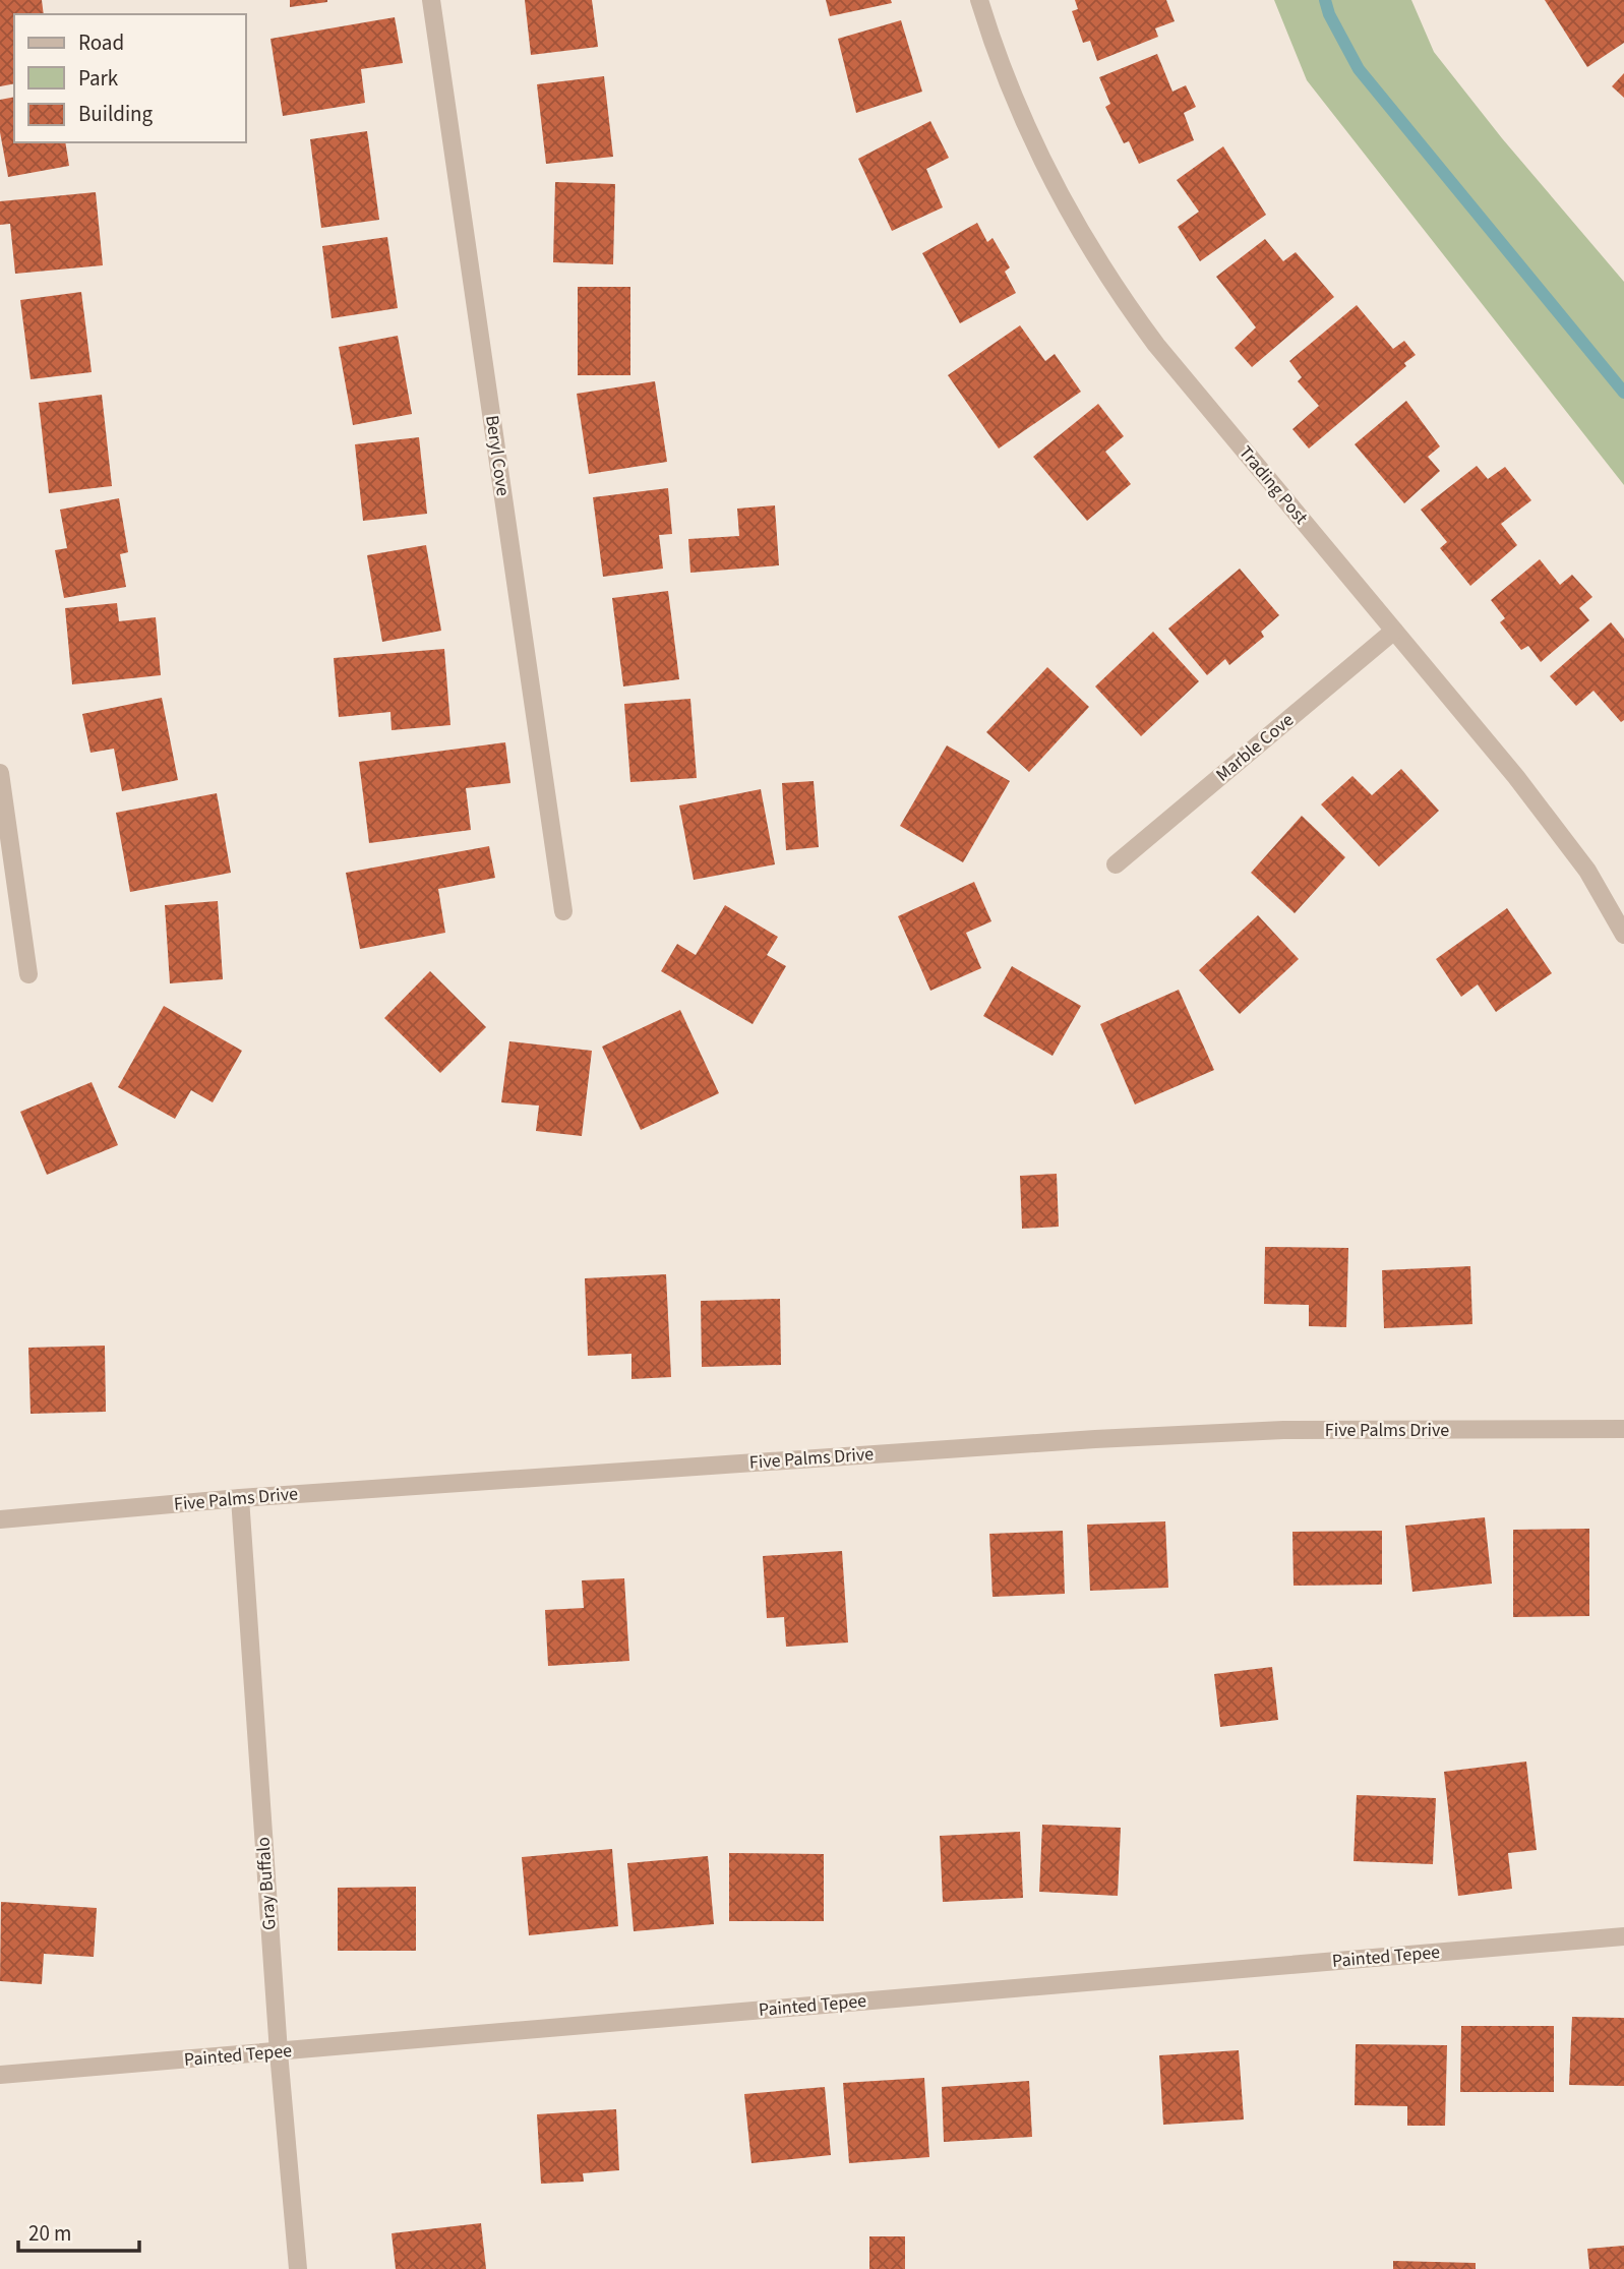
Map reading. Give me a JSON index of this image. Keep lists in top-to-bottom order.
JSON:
{
  "streets": {
    "street": [
      "Beryl Cove",
      "Trading Post",
      "Marble Cove",
      "Five Palms Drive",
      "Gray Buffalo",
      "Painted Tepee"
    ]
  },
  "crossings": [
    ["Trading Post", "Marble Cove"],
    ["Five Palms Drive", "Gray Buffalo"],
    ["Gray Buffalo", "Painted Tepee"]
  ],
  "legend": ["Road", "Park", "Building"],
  "scale_bar": "20 m"
}
